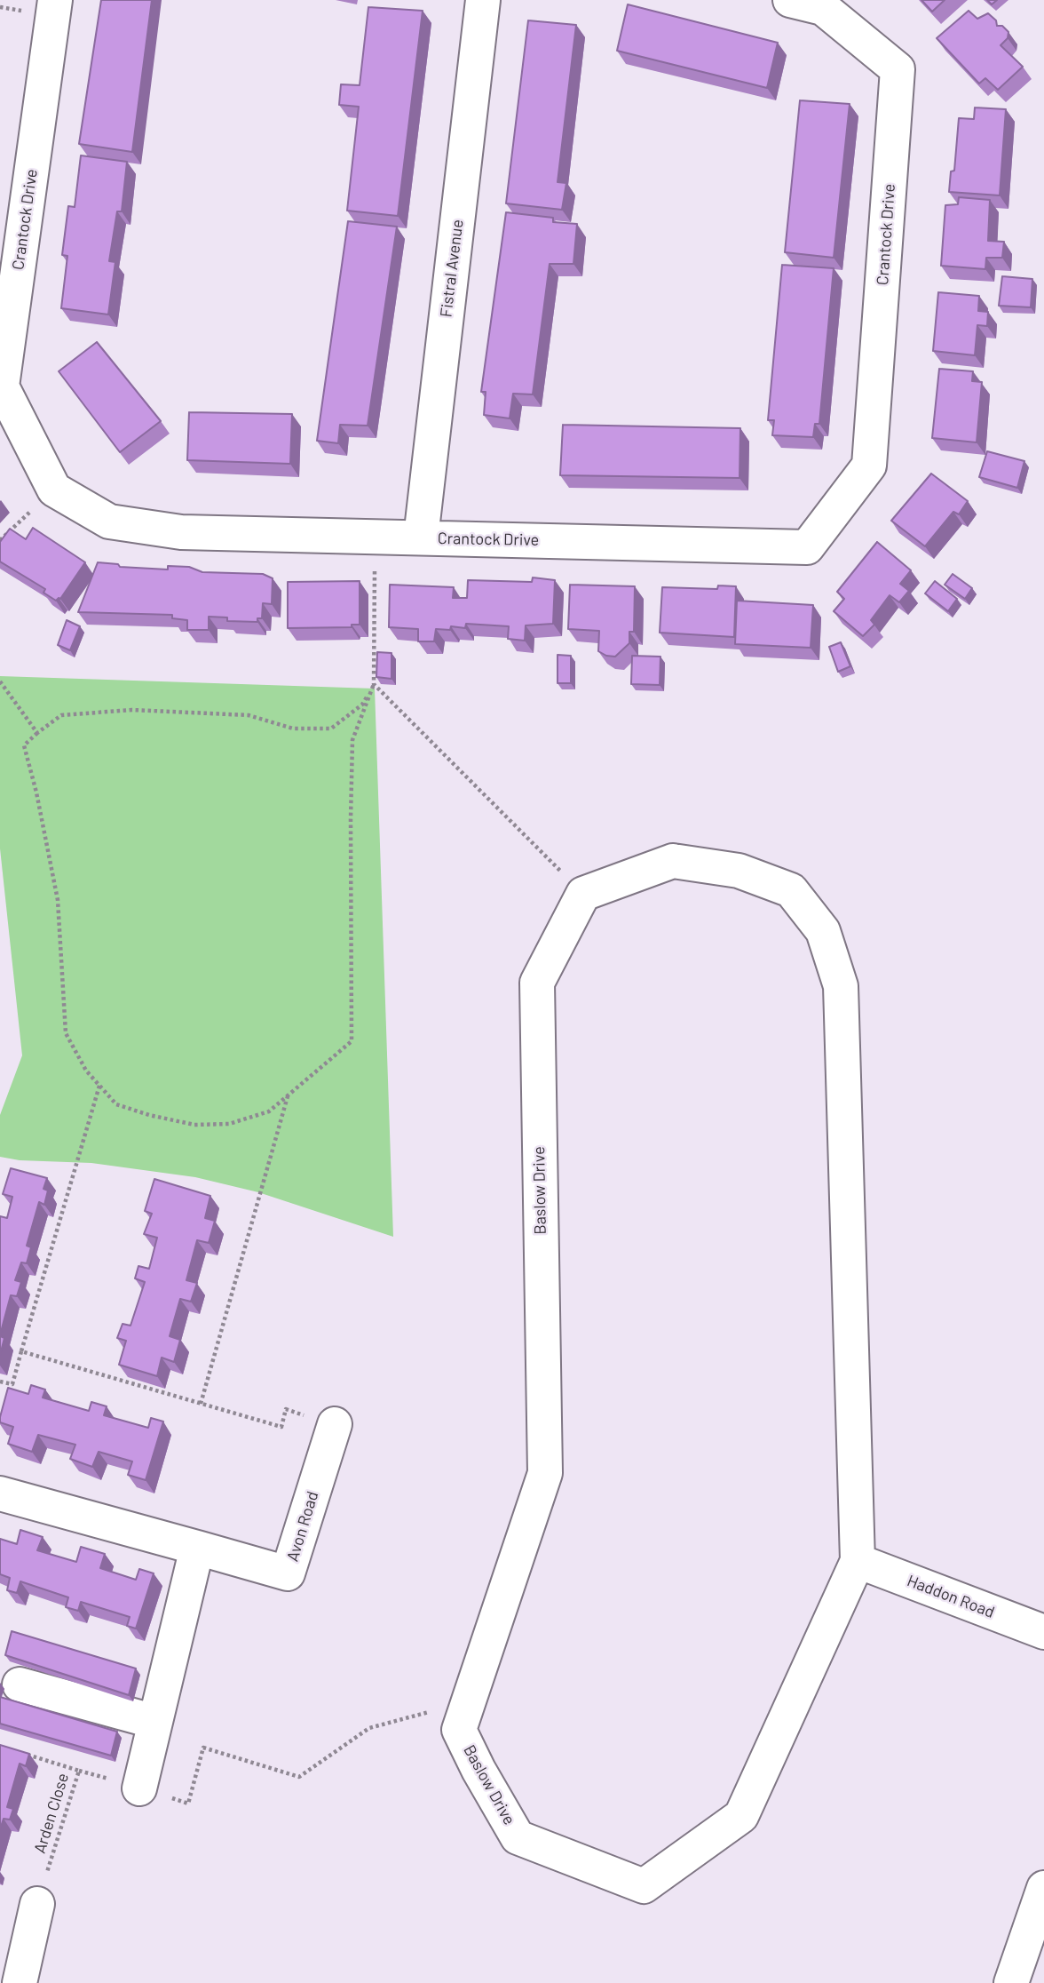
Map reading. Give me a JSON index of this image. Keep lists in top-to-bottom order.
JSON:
{
  "streets": {
    "street": [
      "Crantock Drive",
      "Fistral Avenue",
      "Baslow Drive",
      "Avon Road",
      "Haddon Road"
    ],
    "path": ["Arden Close"]
  },
  "crossings": [
    ["Crantock Drive", "Fistral Avenue"],
    ["Baslow Drive", "Haddon Road"]
  ]
}
